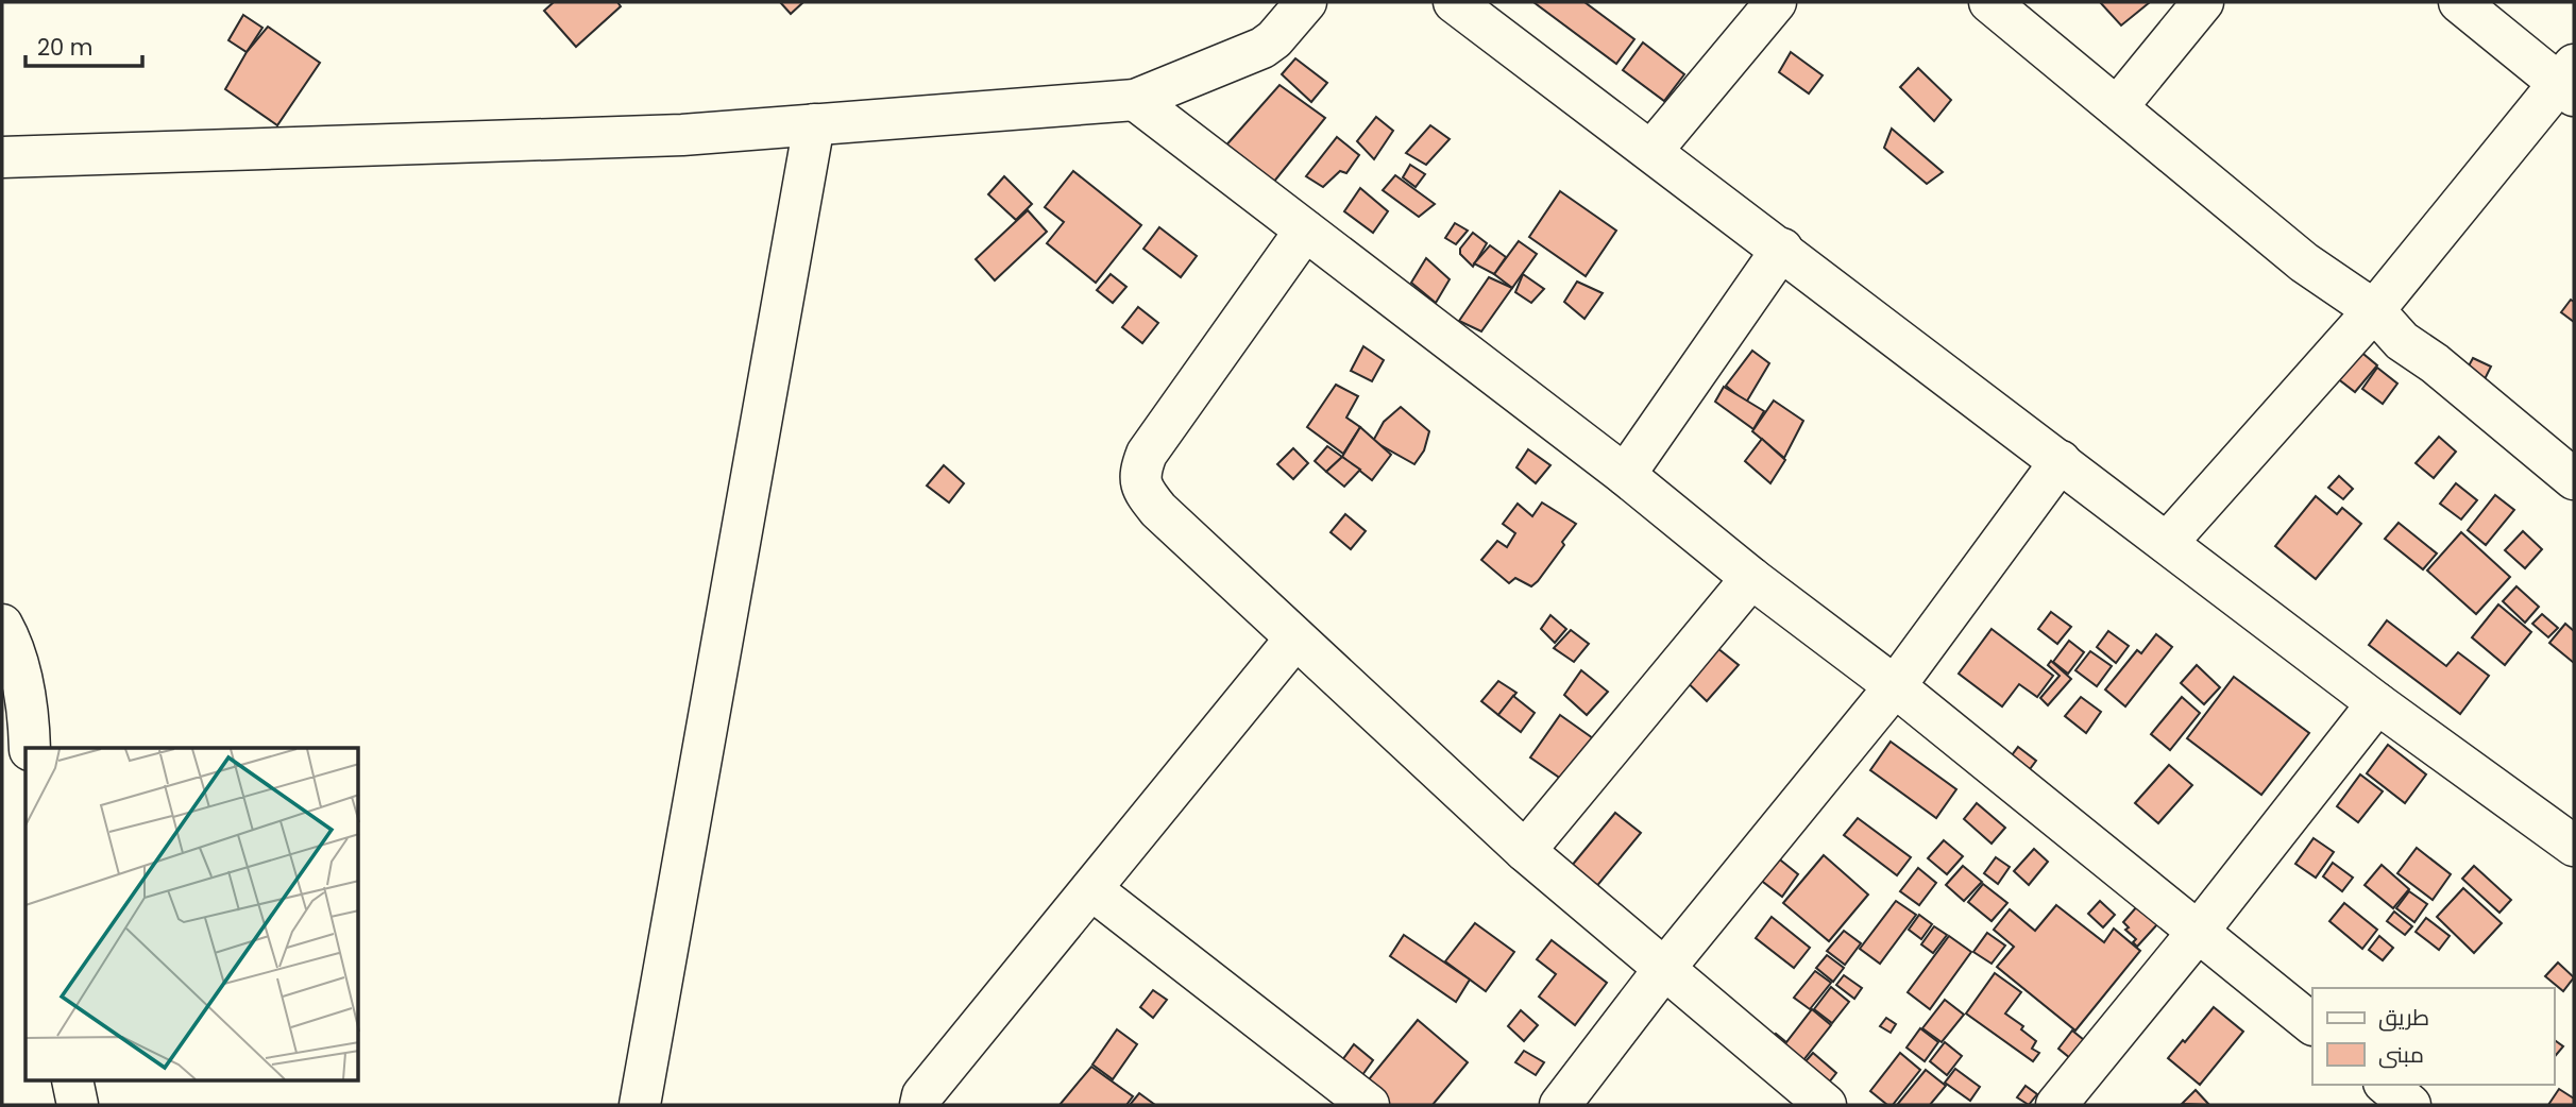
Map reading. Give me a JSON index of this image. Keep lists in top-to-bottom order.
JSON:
{
  "legend": ["طريق", "مبنى"],
  "scale_bar": "20 m"
}
